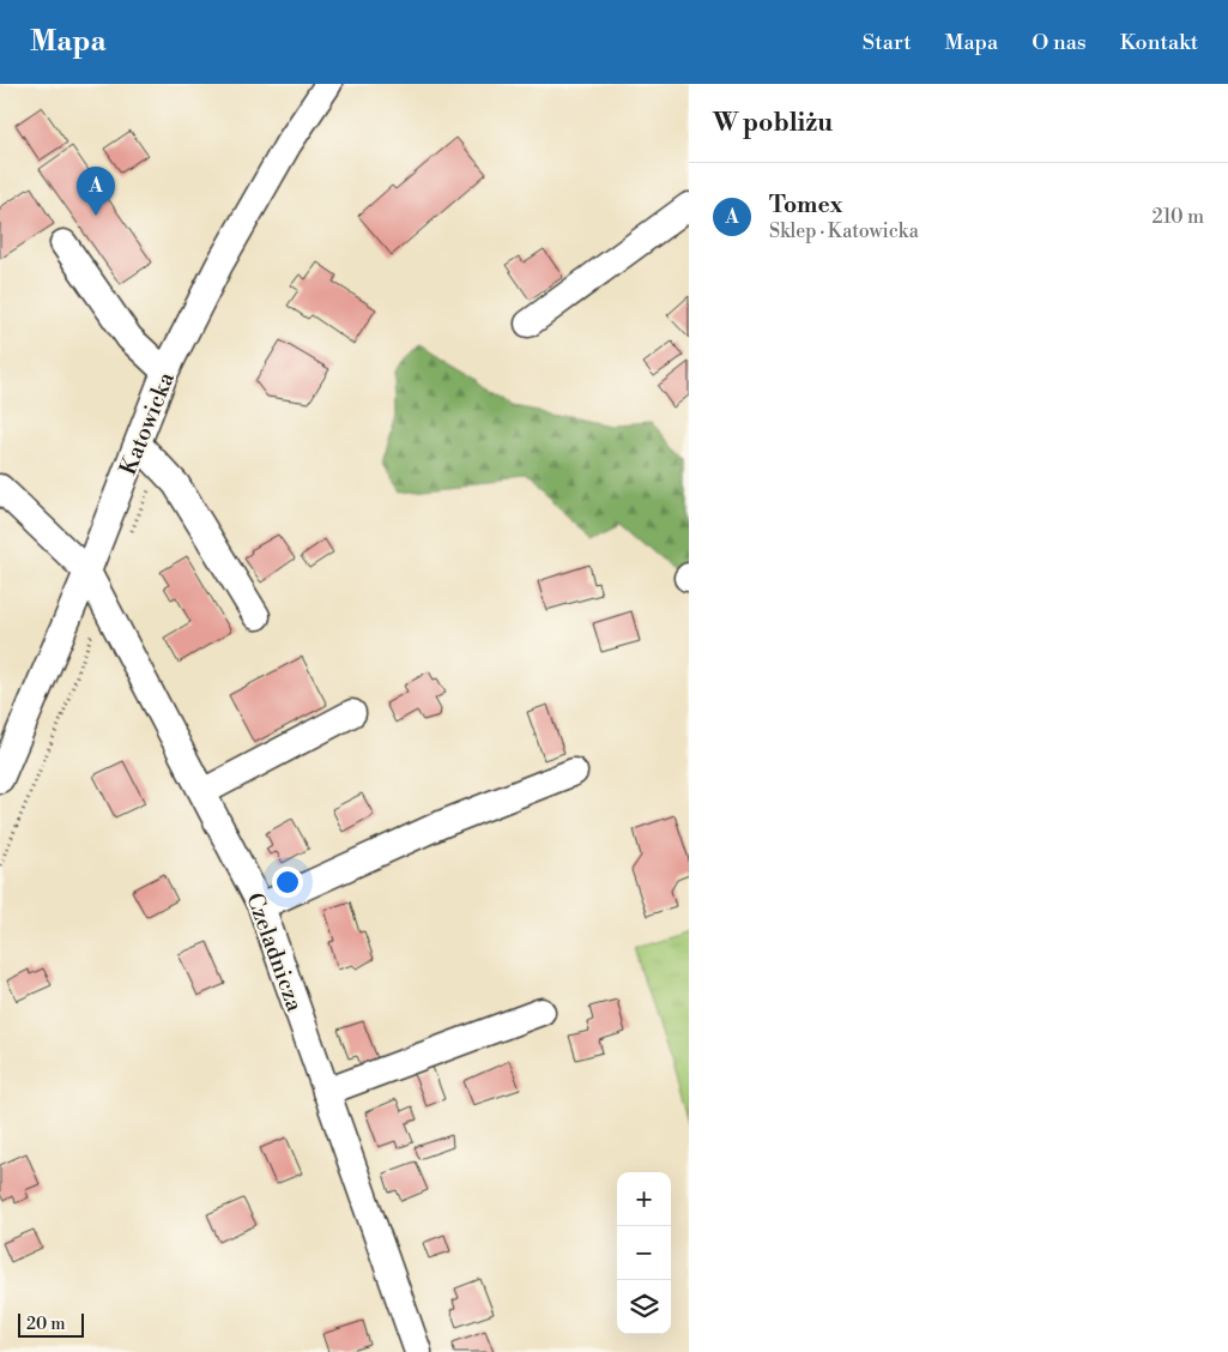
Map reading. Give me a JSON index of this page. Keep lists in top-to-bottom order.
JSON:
{
  "streets": {
    "street": ["Katowicka", "Czeladnicza"]
  },
  "crossings": [
    ["Katowicka", "Czeladnicza"]
  ],
  "scale_bar": "20 m",
  "page": {
    "header": "Mapa",
    "nav": [
      "Start",
      "Mapa",
      "O nas",
      "Kontakt"
    ],
    "heading": "W pobliżu",
    "list": [
      {
        "mark": "A",
        "name": "Tomex",
        "note": "Sklep · Katowicka",
        "value": "210 m"
      }
    ],
    "pins": "A",
    "map_buttons": ["+", "−"],
    "scale": "20 m"
  }
}
